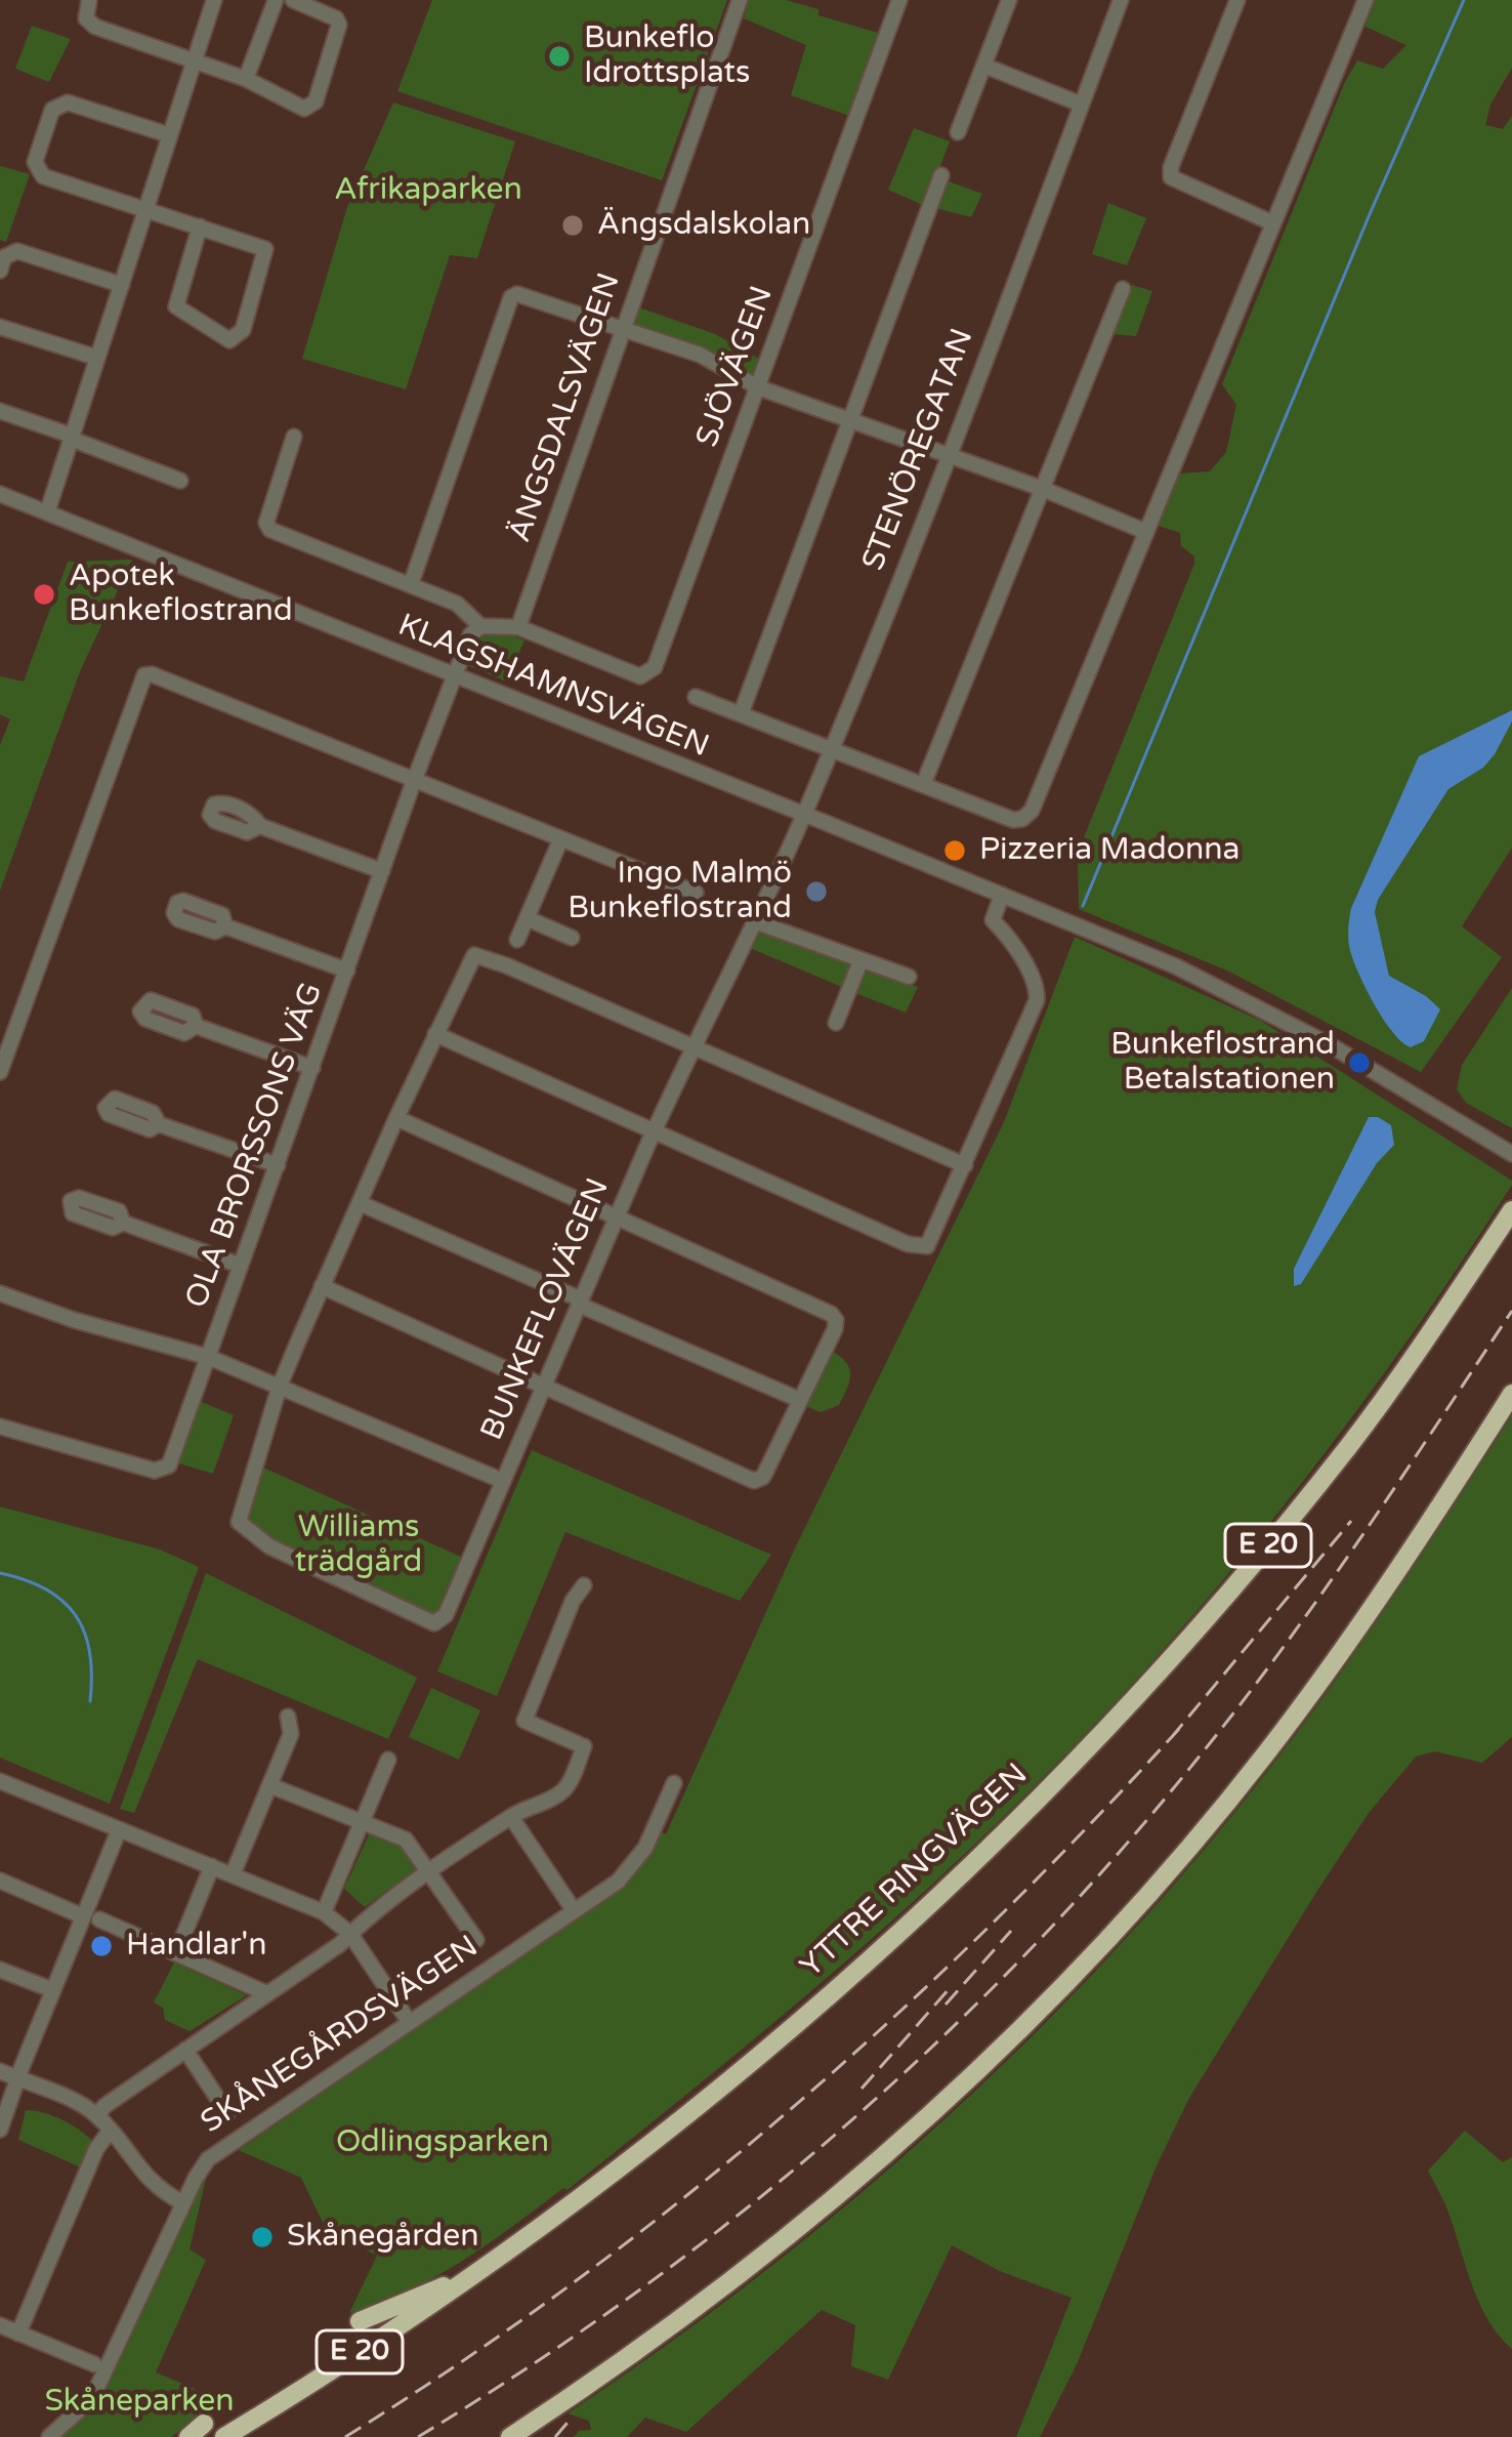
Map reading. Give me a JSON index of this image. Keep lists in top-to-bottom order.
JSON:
{
  "streets": {
    "highway": ["E 20", "YTTRE RINGVÄGEN"],
    "street": [
      "SJÖVÄGEN",
      "ÄNGSDALSVÄGEN",
      "STENÖREGATAN",
      "KLAGSHAMNSVÄGEN",
      "OLA BRORSSONS VÄG",
      "BUNKEFLOVÄGEN",
      "SKÅNEGÅRDSVÄGEN"
    ]
  },
  "crossings": [
    ["SJÖVÄGEN", "ÄNGSDALSVÄGEN"],
    ["STENÖREGATAN", "KLAGSHAMNSVÄGEN"],
    ["STENÖREGATAN", "BUNKEFLOVÄGEN"],
    ["KLAGSHAMNSVÄGEN", "OLA BRORSSONS VÄG"],
    ["KLAGSHAMNSVÄGEN", "BUNKEFLOVÄGEN"]
  ],
  "parks": [
    "Afrikaparken",
    "Williams trädgård",
    "Odlingsparken",
    "Skåneparken"
  ],
  "places": [
    "Bunkeflo Idrottsplats",
    "Ängsdalskolan",
    "Apotek Bunkeflostrand",
    "Pizzeria Madonna",
    "Ingo Malmö Bunkeflostrand",
    "Bunkeflostrand Betalstationen",
    "Handlar'n",
    "Skånegården"
  ]
}
